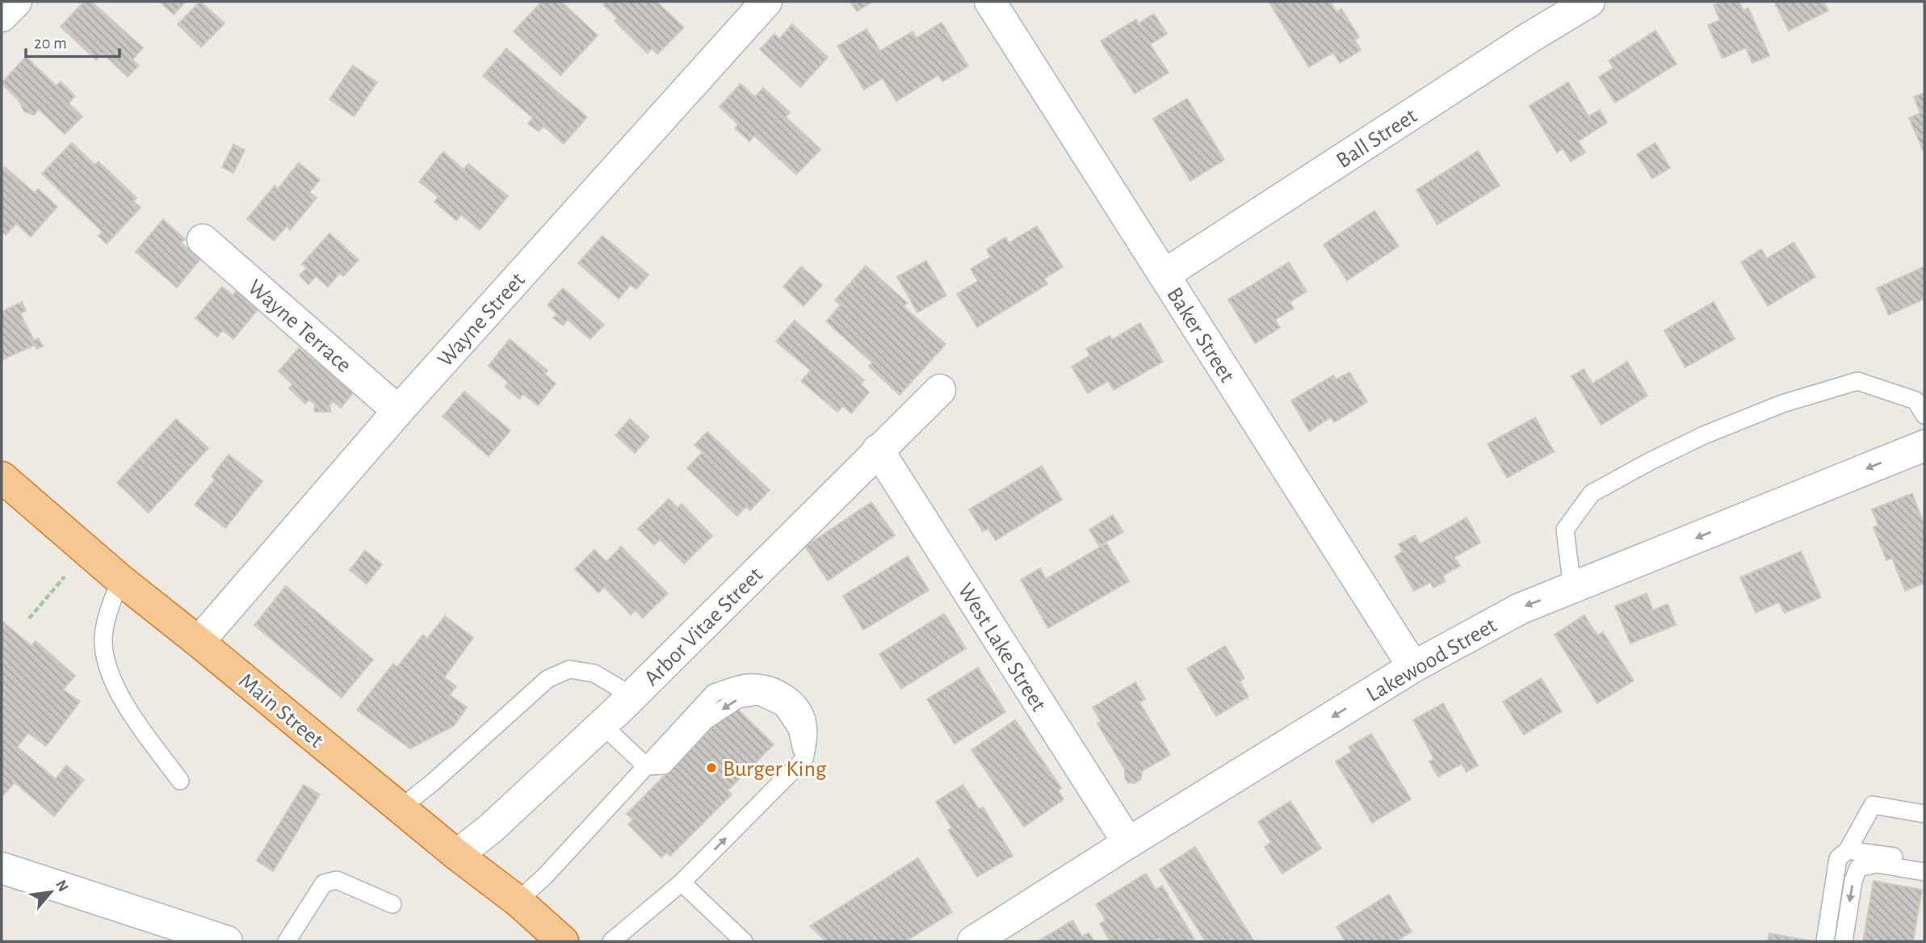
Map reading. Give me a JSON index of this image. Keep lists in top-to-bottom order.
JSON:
{
  "streets": {
    "highway": ["Main Street"],
    "street": [
      "Ball Street",
      "Wayne Street",
      "Wayne Terrace",
      "Baker Street",
      "Arbor Vitae Street",
      "West Lake Street",
      "Lakewood Street"
    ]
  },
  "crossings": [
    ["Ball Street", "Baker Street"],
    ["Wayne Street", "Wayne Terrace"],
    ["Wayne Street", "Main Street"],
    ["Baker Street", "Lakewood Street"],
    ["Arbor Vitae Street", "West Lake Street"],
    ["Arbor Vitae Street", "Main Street"],
    ["West Lake Street", "Lakewood Street"]
  ],
  "one_way": ["Lakewood Street"],
  "places": ["Burger King"],
  "scale_bar": "20 m",
  "north": "top right"
}
